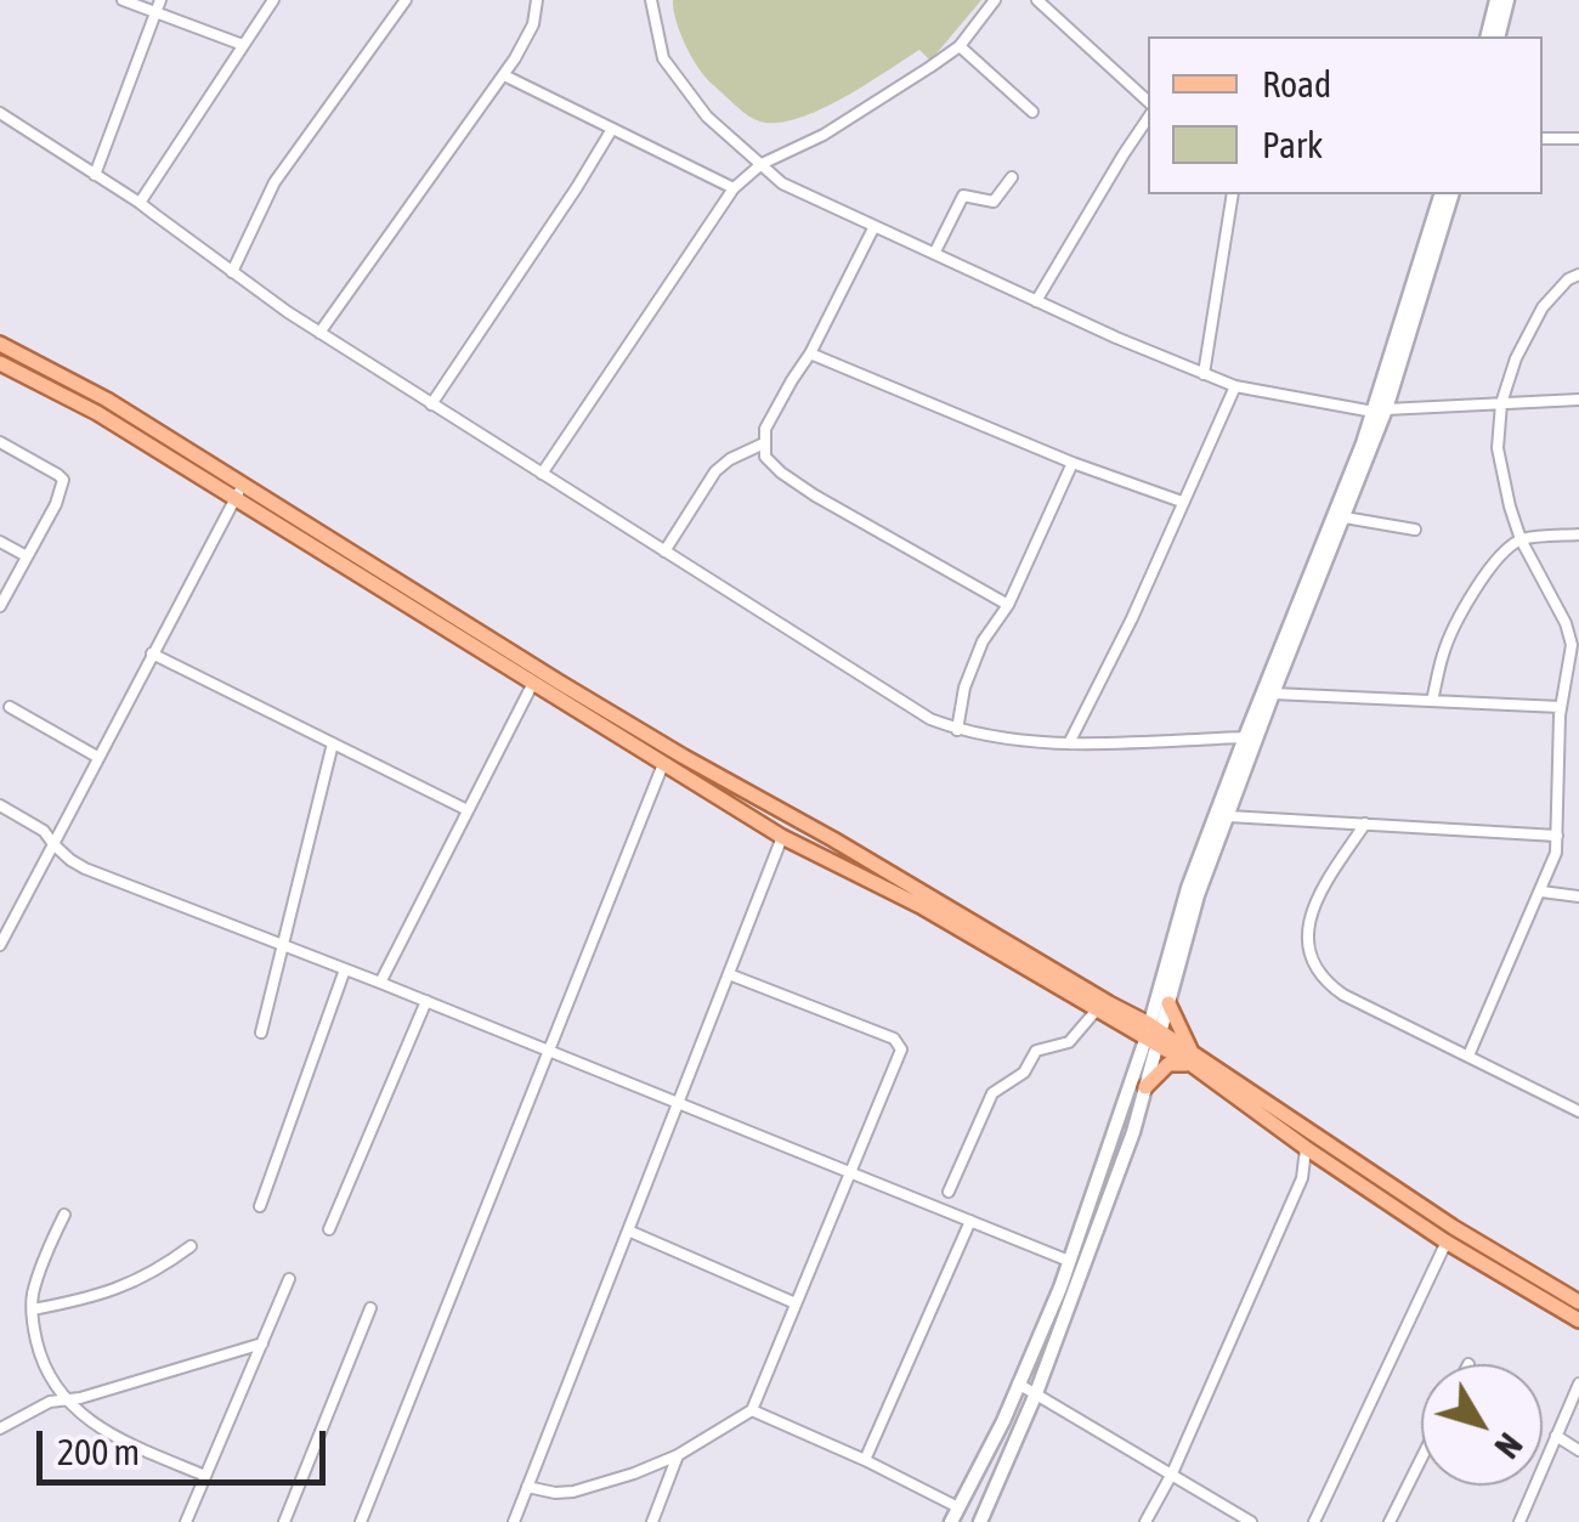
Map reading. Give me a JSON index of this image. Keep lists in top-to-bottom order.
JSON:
{
  "legend": ["Road", "Park"],
  "scale_bar": "200 m",
  "north": "bottom right"
}
